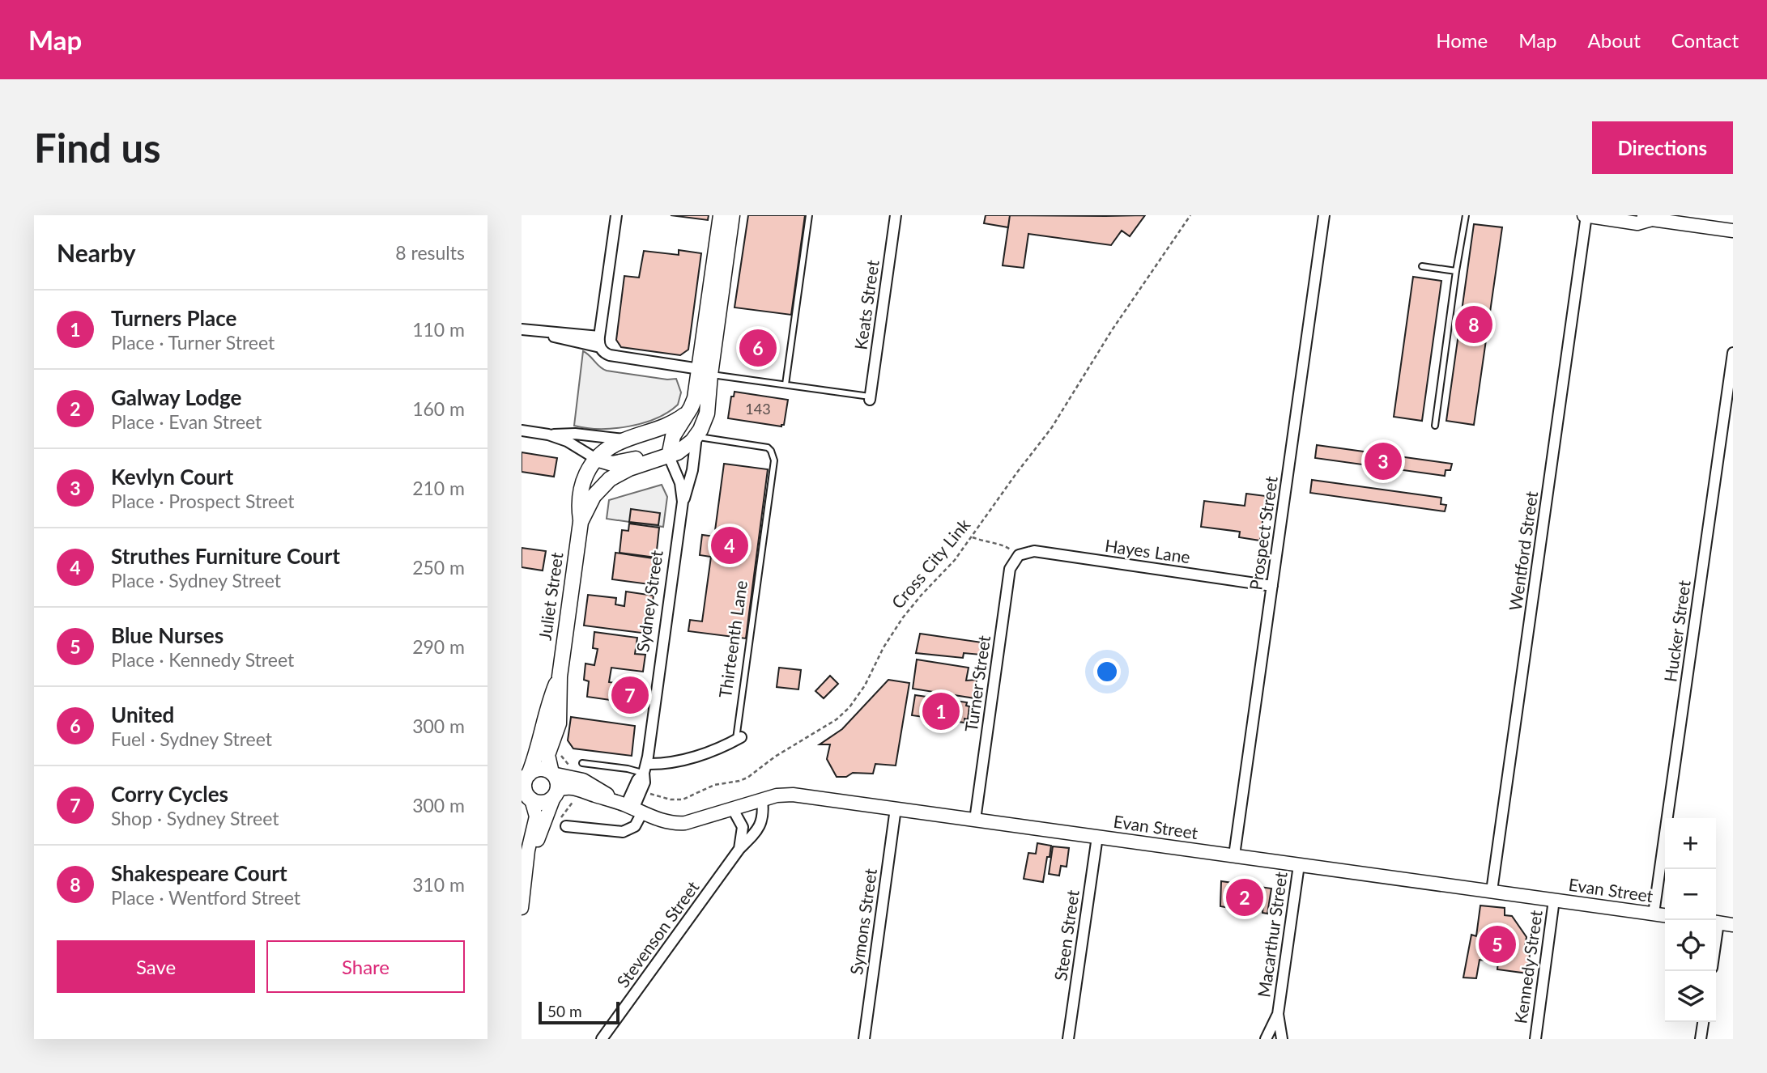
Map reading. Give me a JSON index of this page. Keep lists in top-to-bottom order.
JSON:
{
  "streets": {
    "main road": ["Juliet Street"],
    "street": [
      "Keats Street",
      "Prospect Street",
      "Wentford Street",
      "Hayes Lane",
      "Sydney Street",
      "Hucker Street",
      "Thirteenth Lane",
      "Turner Street",
      "Evan Street",
      "Symons Street",
      "Stevenson Street",
      "Macarthur Street",
      "Steen Street",
      "Kennedy Street"
    ],
    "path": ["Cross City Link"]
  },
  "crossings": [
    ["Prospect Street", "Hayes Lane"],
    ["Prospect Street", "Evan Street"],
    ["Wentford Street", "Evan Street"],
    ["Hayes Lane", "Turner Street"],
    ["Cross City Link", "Sydney Street"],
    ["Juliet Street", "Evan Street"],
    ["Sydney Street", "Thirteenth Lane"],
    ["Sydney Street", "Evan Street"],
    ["Hucker Street", "Evan Street"],
    ["Turner Street", "Evan Street"],
    ["Evan Street", "Symons Street"],
    ["Evan Street", "Stevenson Street"],
    ["Evan Street", "Macarthur Street"],
    ["Evan Street", "Steen Street"],
    ["Evan Street", "Kennedy Street"]
  ],
  "house_numbers": ["143"],
  "scale_bar": "50 m",
  "page": {
    "header": "Map",
    "nav": [
      "Home",
      "Map",
      "About",
      "Contact"
    ],
    "buttons": [
      "Directions",
      ["Save", "Share"]
    ],
    "title": "Find us",
    "heading": ["Nearby", "8 results"],
    "list": [
      {
        "mark": "1",
        "name": "Turners Place",
        "note": "Place · Turner Street",
        "value": "110 m"
      },
      {
        "mark": "2",
        "name": "Galway Lodge",
        "note": "Place · Evan Street",
        "value": "160 m"
      },
      {
        "mark": "3",
        "name": "Kevlyn Court",
        "note": "Place · Prospect Street",
        "value": "210 m"
      },
      {
        "mark": "4",
        "name": "Struthes Furniture Court",
        "note": "Place · Sydney Street",
        "value": "250 m"
      },
      {
        "mark": "5",
        "name": "Blue Nurses",
        "note": "Place · Kennedy Street",
        "value": "290 m"
      },
      {
        "mark": "6",
        "name": "United",
        "note": "Fuel · Sydney Street",
        "value": "300 m"
      },
      {
        "mark": "7",
        "name": "Corry Cycles",
        "note": "Shop · Sydney Street",
        "value": "300 m"
      },
      {
        "mark": "8",
        "name": "Shakespeare Court",
        "note": "Place · Wentford Street",
        "value": "310 m"
      }
    ],
    "pins": [
      "8",
      "6",
      "3",
      "4",
      "7",
      "1",
      "2",
      "5"
    ],
    "map_buttons": ["+", "−"],
    "scale": "50 m"
  }
}
